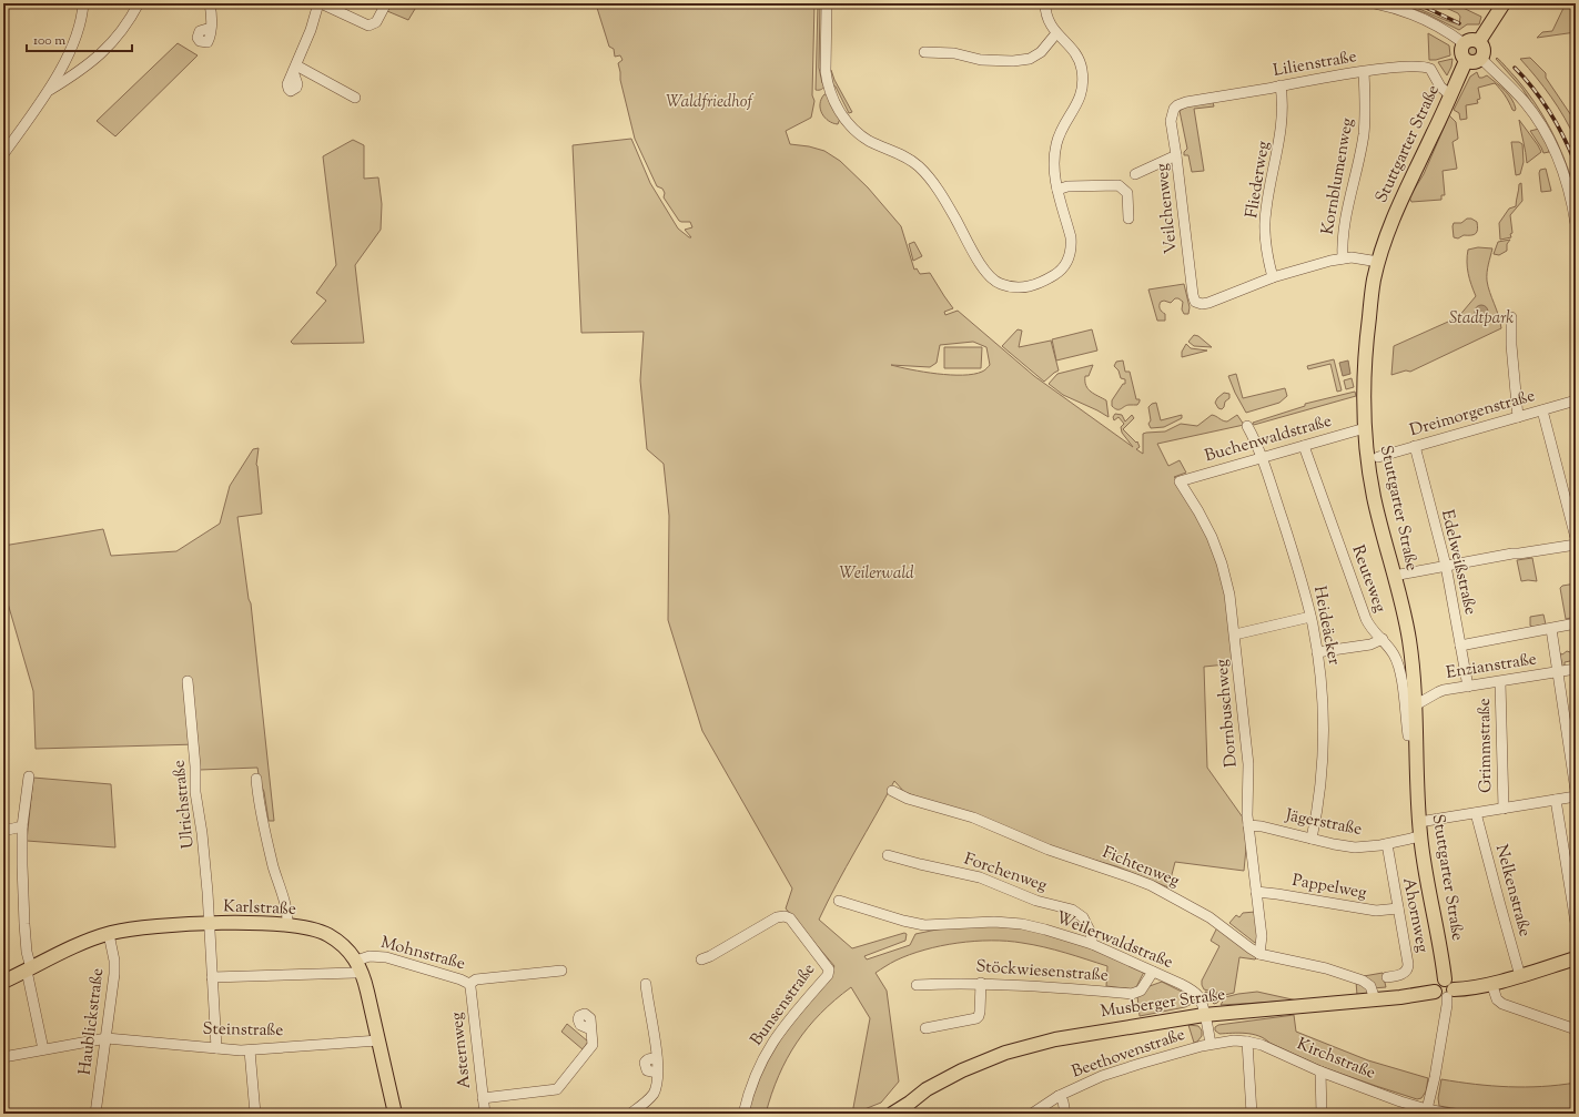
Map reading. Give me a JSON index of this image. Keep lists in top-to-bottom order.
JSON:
{
  "streets": {
    "main road": ["Stuttgarter Straße", "Karlstraße", "Musberger Straße"],
    "street": [
      "Lilienstraße",
      "Kornblumenweg",
      "Fliederweg",
      "Veilchenweg",
      "Dreimorgenstraße",
      "Buchenwaldstraße",
      "Edelweißstraße",
      "Reuteweg",
      "Heideäcker",
      "Enzianstraße",
      "Dornbuschweg",
      "Grimmstraße",
      "Ulrichstraße",
      "Jägerstraße",
      "Fichtenweg",
      "Forchenweg",
      "Pappelweg",
      "Nelkenstraße",
      "Ahornweg",
      "Weilerwaldstraße",
      "Mohnstraße",
      "Stöckwiesenstraße",
      "Bunsenstraße",
      "Haublickstraße",
      "Steinstraße",
      "Asternweg",
      "Beethovenstraße",
      "Kirchstraße"
    ]
  },
  "crossings": [
    ["Lilienstraße", "Stuttgarter Straße"],
    ["Lilienstraße", "Kornblumenweg"],
    ["Lilienstraße", "Fliederweg"],
    ["Lilienstraße", "Veilchenweg"],
    ["Stuttgarter Straße", "Buchenwaldstraße"],
    ["Stuttgarter Straße", "Reuteweg"],
    ["Stuttgarter Straße", "Enzianstraße"],
    ["Stuttgarter Straße", "Jägerstraße"],
    ["Stuttgarter Straße", "Musberger Straße"],
    ["Fliederweg", "Veilchenweg"],
    ["Dreimorgenstraße", "Edelweißstraße"],
    ["Buchenwaldstraße", "Reuteweg"],
    ["Buchenwaldstraße", "Heideäcker"],
    ["Buchenwaldstraße", "Dornbuschweg"],
    ["Edelweißstraße", "Enzianstraße"],
    ["Heideäcker", "Jägerstraße"],
    ["Enzianstraße", "Grimmstraße"],
    ["Dornbuschweg", "Jägerstraße"],
    ["Dornbuschweg", "Fichtenweg"],
    ["Dornbuschweg", "Pappelweg"],
    ["Ulrichstraße", "Karlstraße"],
    ["Ulrichstraße", "Mohnstraße"],
    ["Ulrichstraße", "Steinstraße"],
    ["Jägerstraße", "Ahornweg"],
    ["Fichtenweg", "Musberger Straße"],
    ["Forchenweg", "Weilerwaldstraße"],
    ["Pappelweg", "Ahornweg"],
    ["Nelkenstraße", "Musberger Straße"],
    ["Karlstraße", "Mohnstraße"],
    ["Karlstraße", "Haublickstraße"],
    ["Karlstraße", "Steinstraße"],
    ["Weilerwaldstraße", "Stöckwiesenstraße"],
    ["Weilerwaldstraße", "Musberger Straße"],
    ["Weilerwaldstraße", "Beethovenstraße"],
    ["Mohnstraße", "Asternweg"],
    ["Musberger Straße", "Beethovenstraße"],
    ["Haublickstraße", "Steinstraße"],
    ["Beethovenstraße", "Kirchstraße"]
  ],
  "parks": ["Waldfriedhof", "Stadtpark", "Weilerwald"],
  "scale_bar": "100 m"
}
